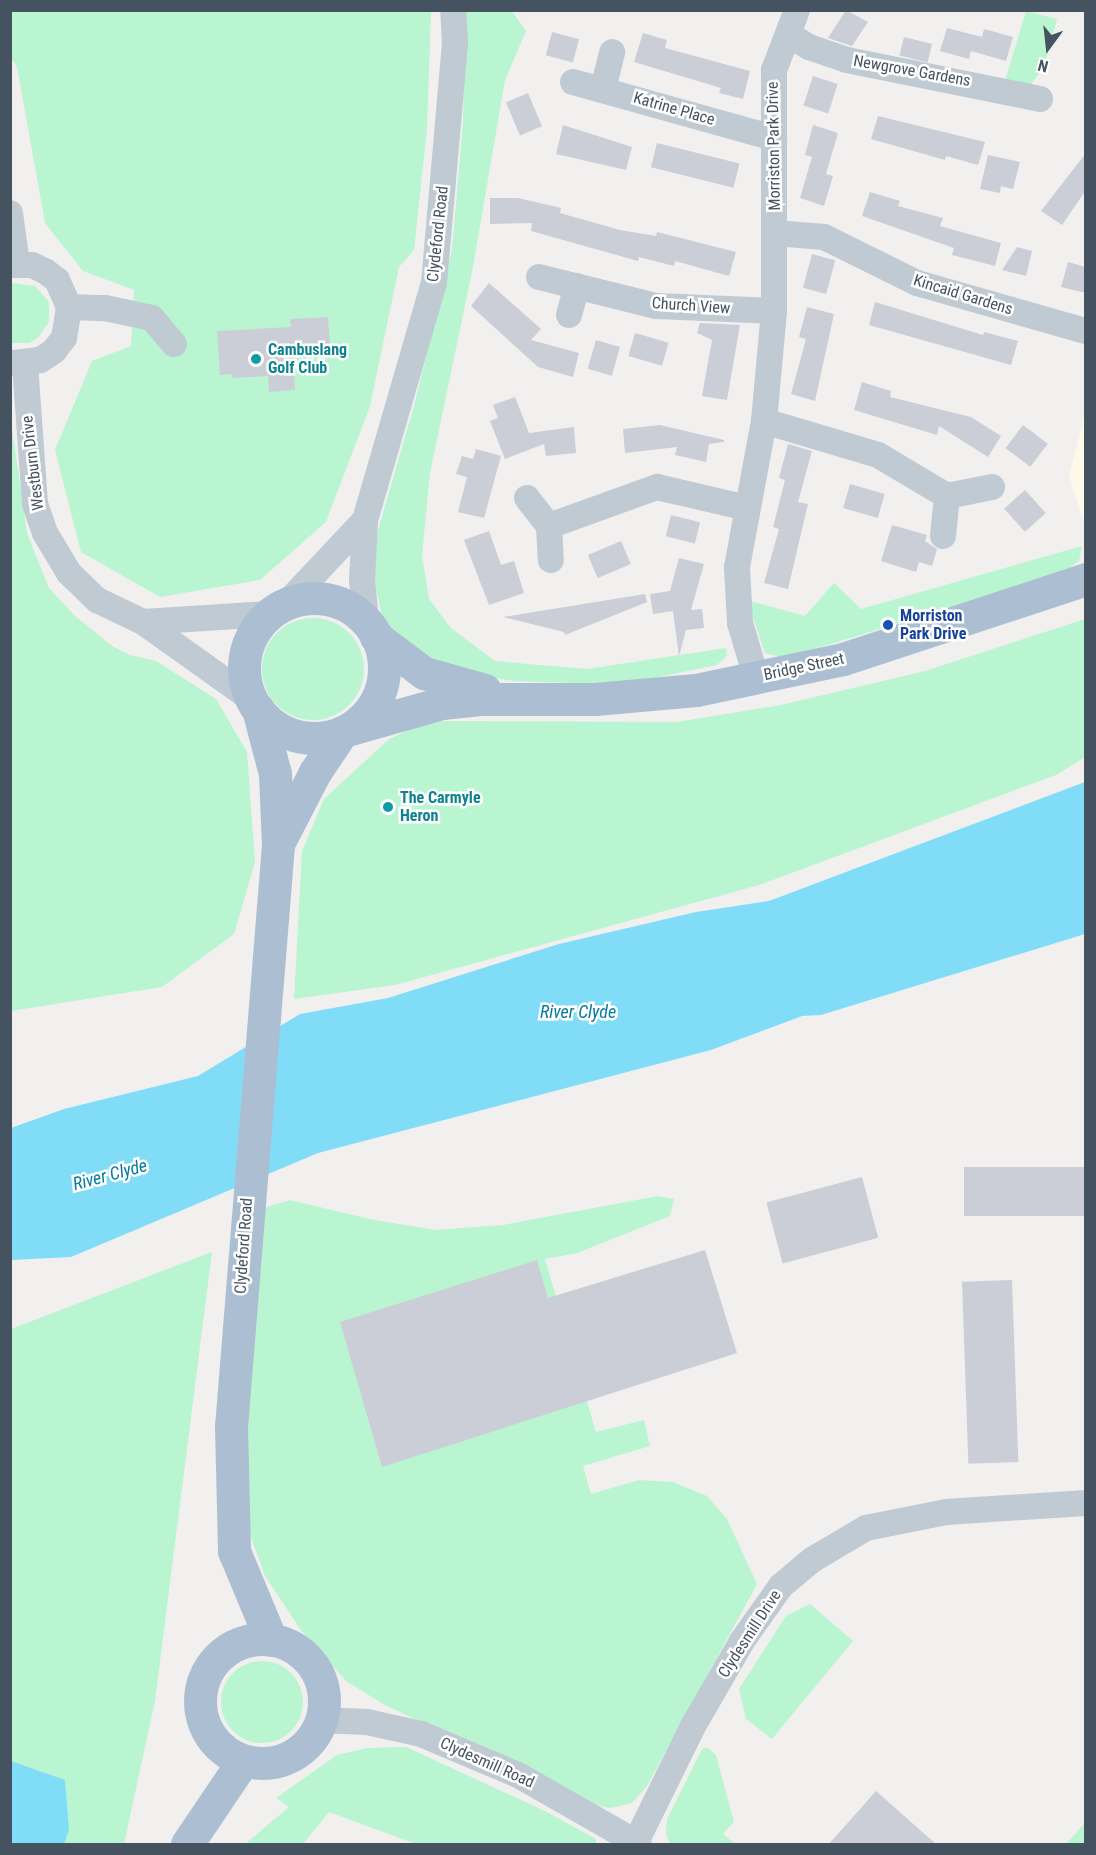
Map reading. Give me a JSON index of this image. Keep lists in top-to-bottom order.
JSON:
{
  "streets": {
    "main road": ["Clydeford Road", "Bridge Street"],
    "street": [
      "Newgrove Gardens",
      "Katrine Place",
      "Morriston Park Drive",
      "Kincaid Gardens",
      "Church View",
      "Westburn Drive",
      "Clydesmill Drive",
      "Clydesmill Road"
    ]
  },
  "crossings": [
    ["Newgrove Gardens", "Morriston Park Drive"],
    ["Katrine Place", "Morriston Park Drive"],
    ["Morriston Park Drive", "Kincaid Gardens"],
    ["Morriston Park Drive", "Church View"],
    ["Morriston Park Drive", "Bridge Street"],
    ["Clydeford Road", "Westburn Drive"],
    ["Clydeford Road", "Bridge Street"],
    ["Clydeford Road", "Clydesmill Road"],
    ["Westburn Drive", "Bridge Street"],
    ["Clydesmill Drive", "Clydesmill Road"]
  ],
  "water": ["River Clyde"],
  "places": ["Cambuslang Golf Club", "Morriston Park Drive", "The Carmyle Heron"],
  "north": "bottom"
}
